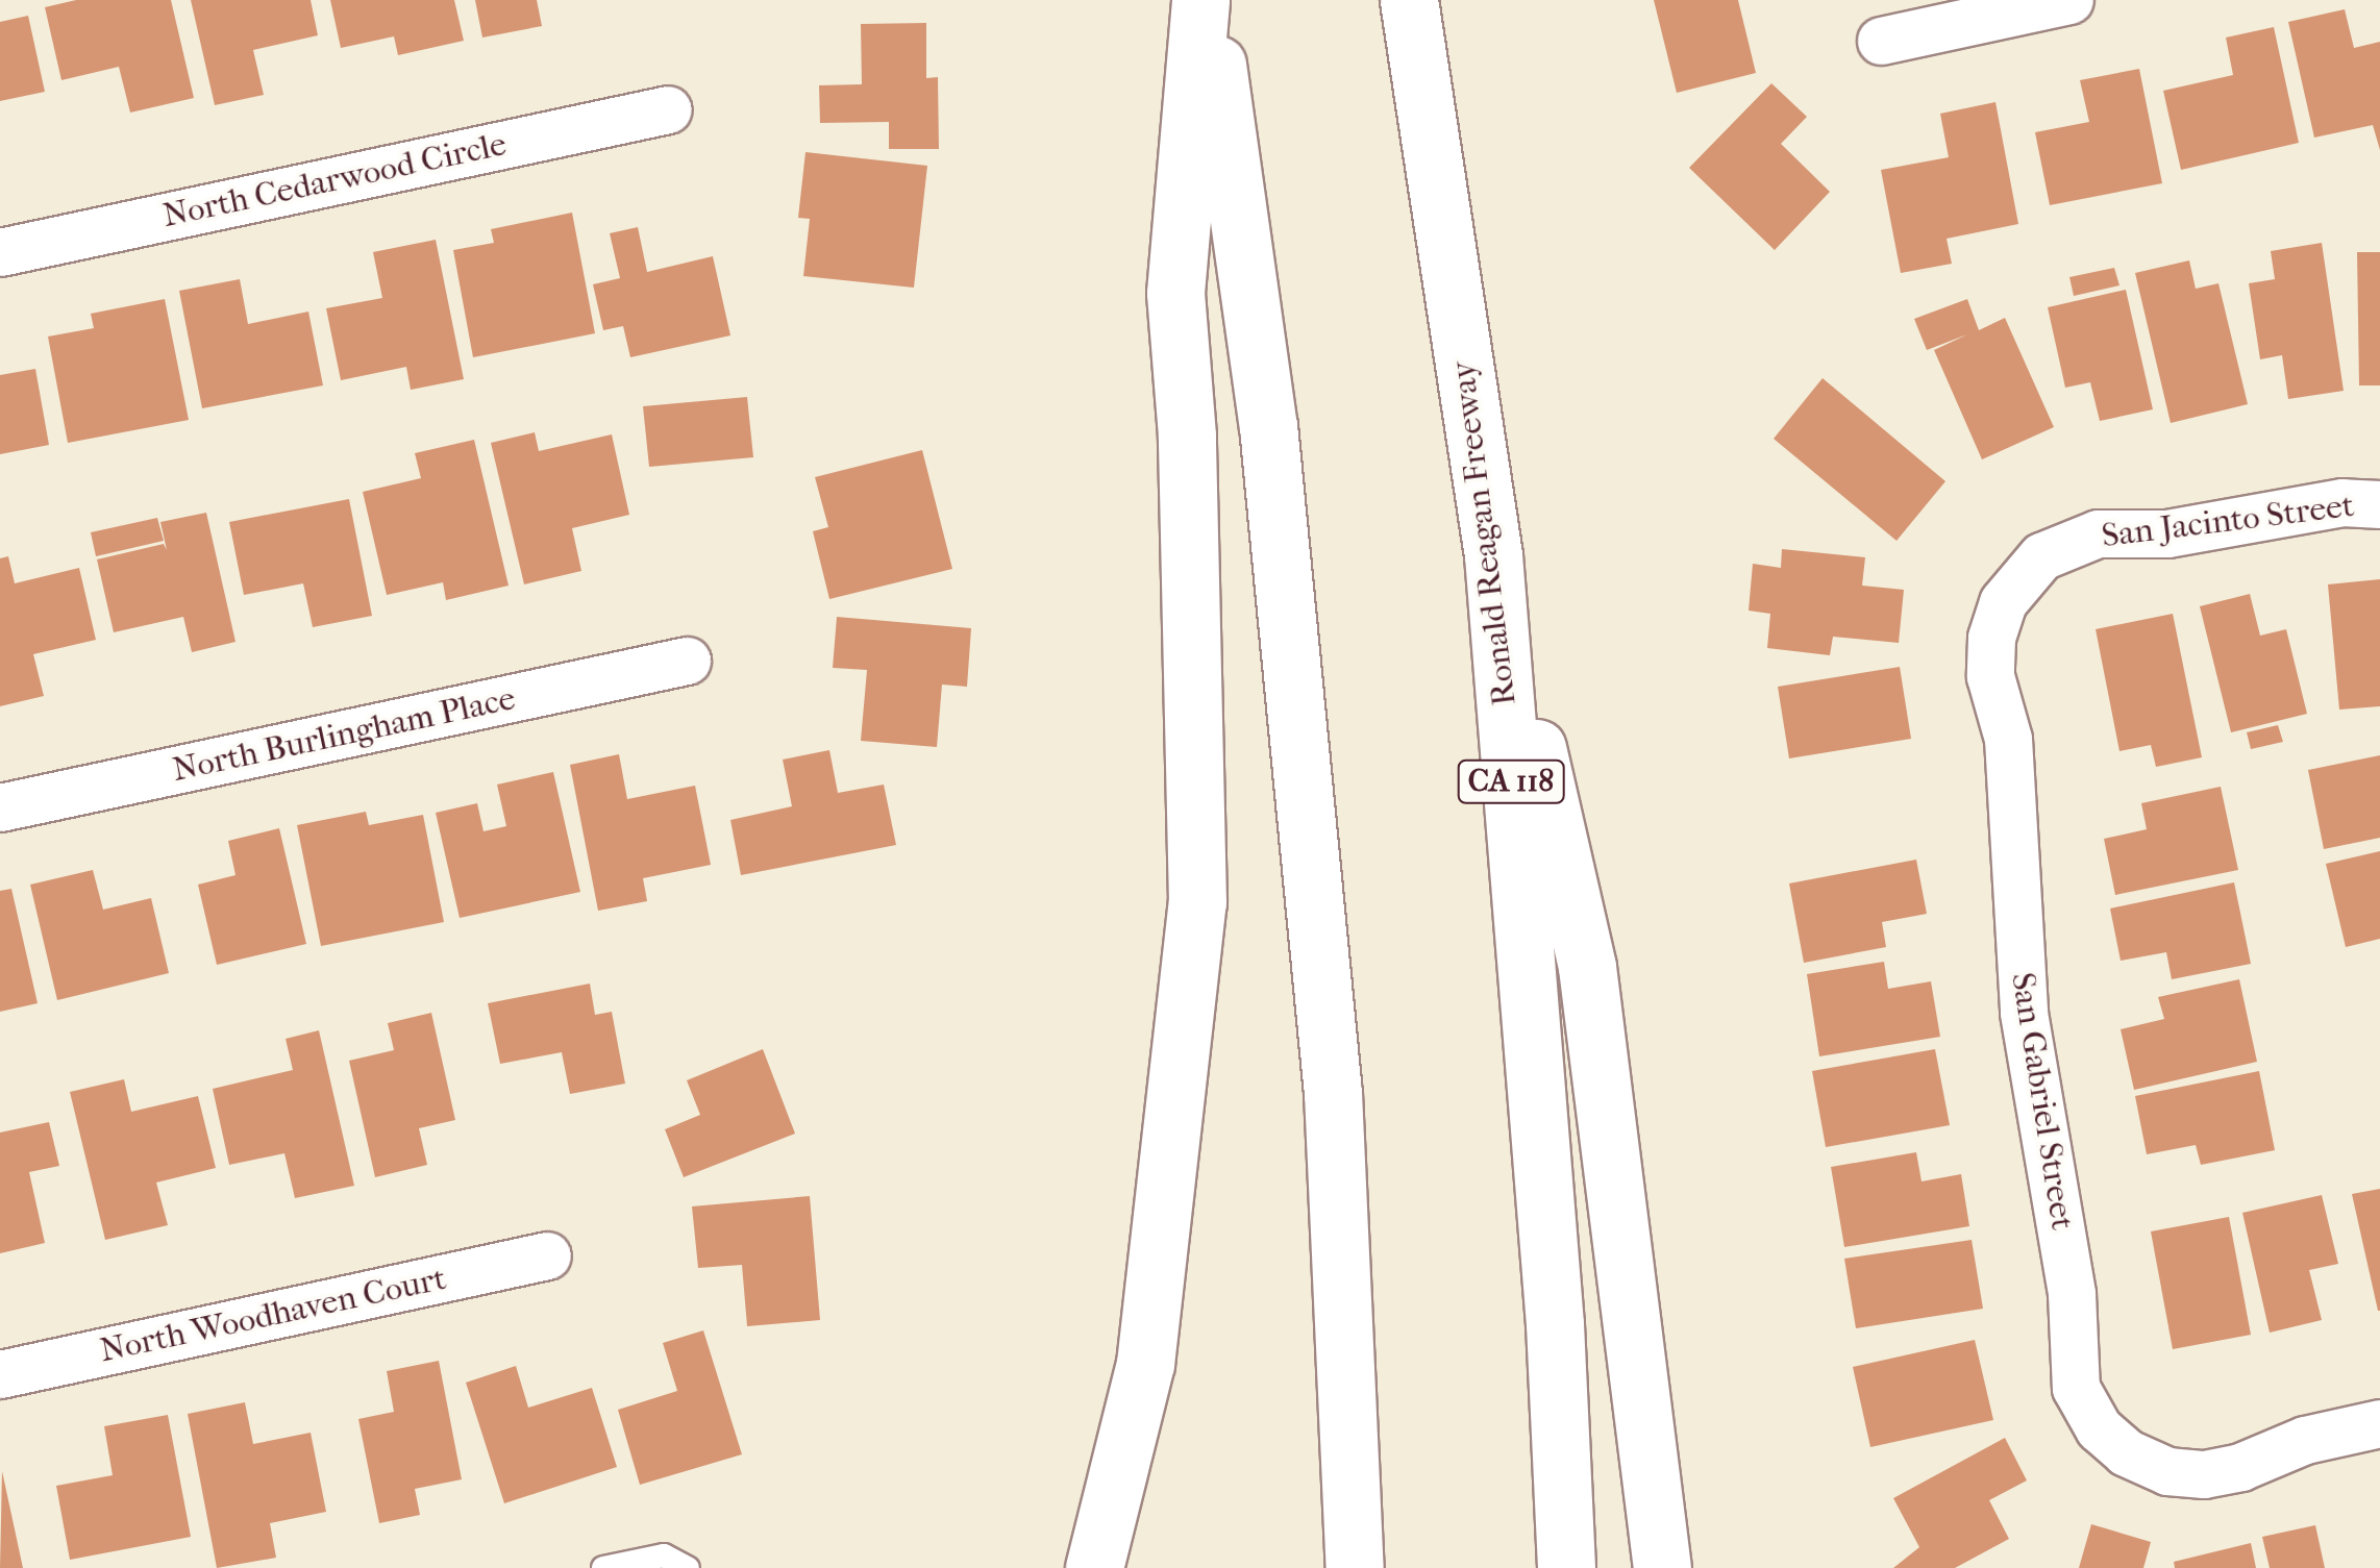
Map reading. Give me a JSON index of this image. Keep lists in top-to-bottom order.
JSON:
{
  "streets": {
    "highway": ["Ronald Reagan Freeway", "CA 118"],
    "street": [
      "North Cedarwood Circle",
      "San Jacinto Street",
      "North Burlingham Place",
      "San Gabriel Street",
      "North Woodhaven Court"
    ]
  },
  "crossings": [
    ["San Jacinto Street", "San Gabriel Street"]
  ]
}
